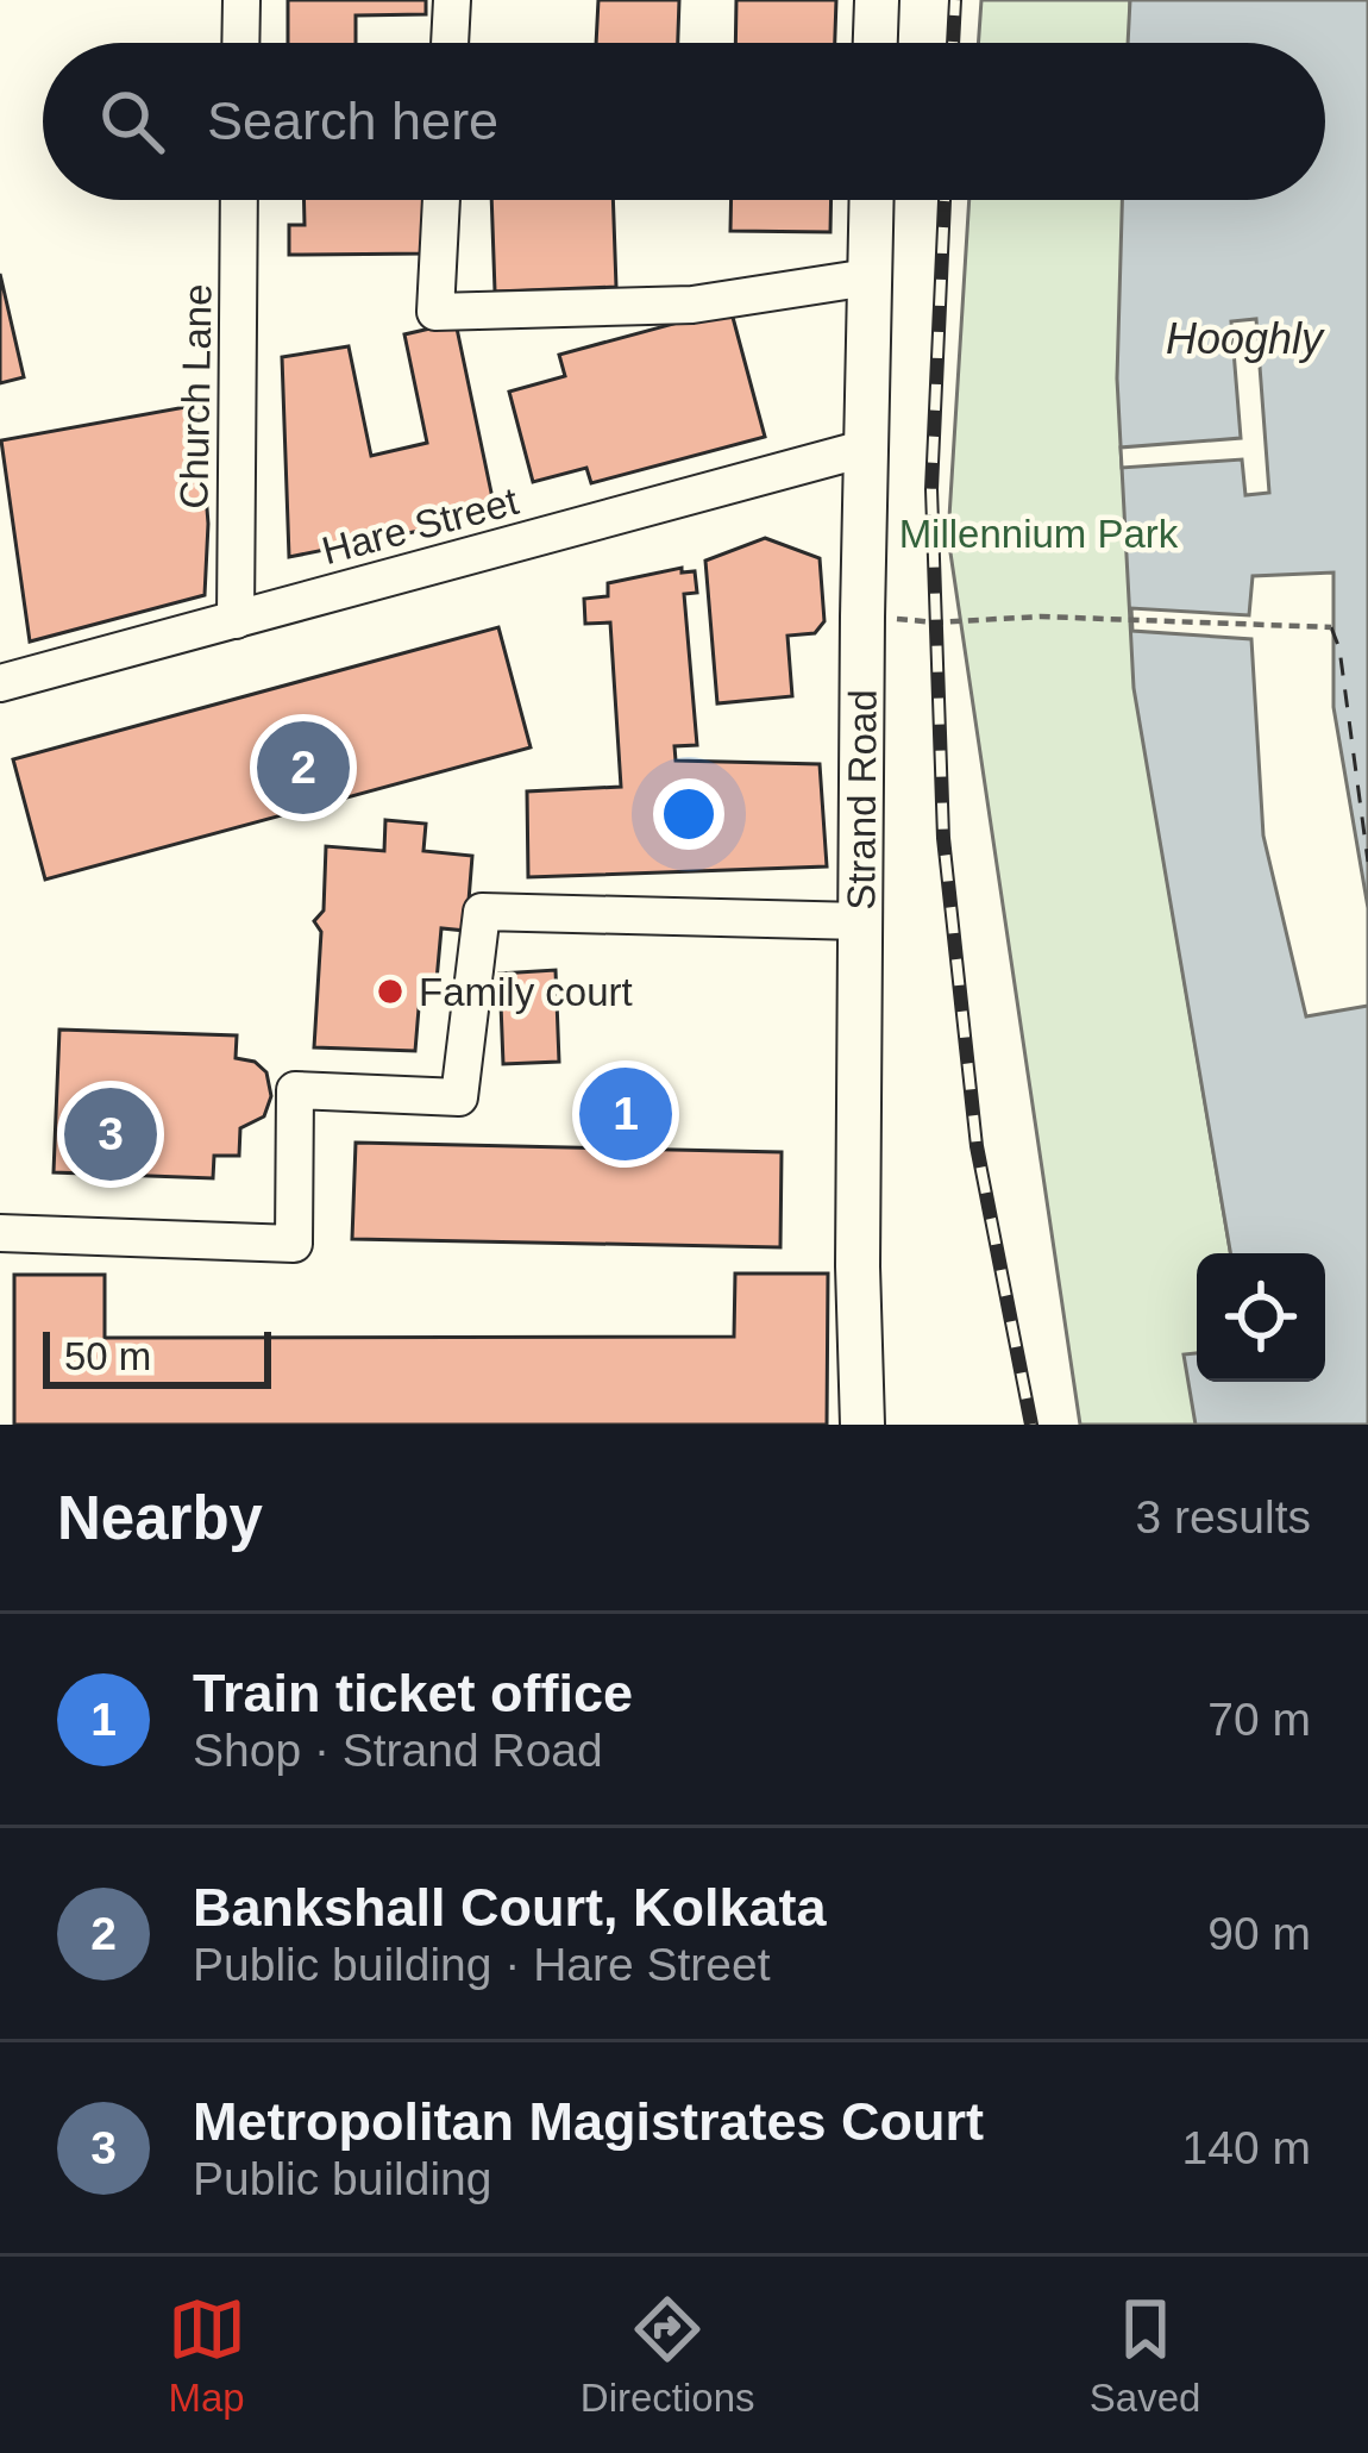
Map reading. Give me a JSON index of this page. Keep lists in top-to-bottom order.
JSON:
{
  "streets": {
    "main road": ["Strand Road"],
    "street": ["Church Lane", "Hare Street"]
  },
  "crossings": [
    ["Church Lane", "Hare Street"],
    ["Hare Street", "Strand Road"]
  ],
  "water": ["Hooghly"],
  "parks": ["Millennium Park"],
  "places": ["Family court"],
  "scale_bar": "50 m",
  "page": {
    "search": "Search here",
    "pins": ["2", "1", "3"],
    "scale": "50 m",
    "heading": ["Nearby", "3 results"],
    "list": [
      {
        "mark": "1",
        "name": "Train ticket office",
        "note": "Shop · Strand Road",
        "value": "70 m"
      },
      {
        "mark": "2",
        "name": "Bankshall Court, Kolkata",
        "note": "Public building · Hare Street",
        "value": "90 m"
      },
      {
        "mark": "3",
        "name": "Metropolitan Magistrates Court",
        "note": "Public building",
        "value": "140 m"
      }
    ],
    "nav": ["Map", "Directions", "Saved"]
  }
}
